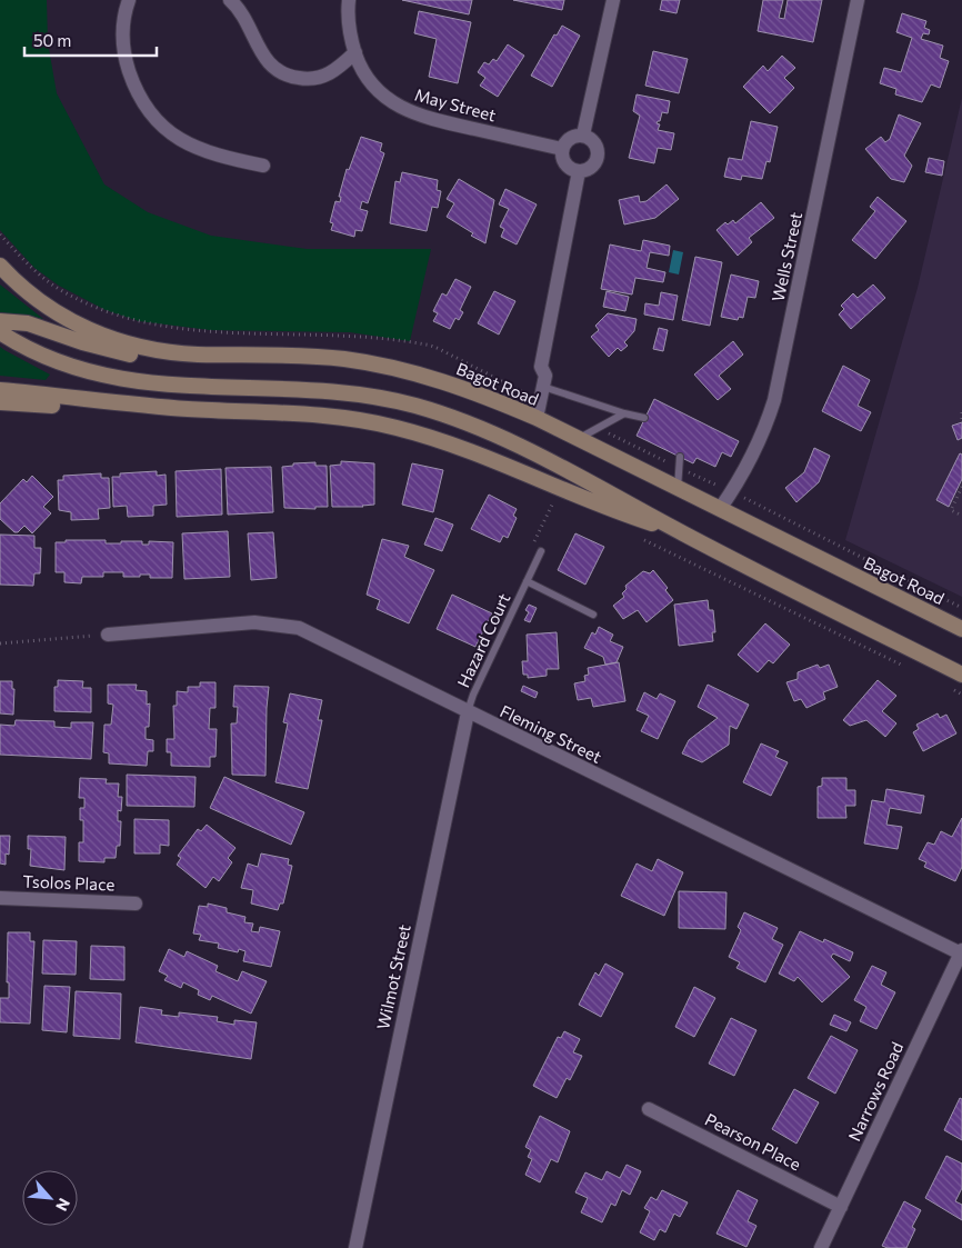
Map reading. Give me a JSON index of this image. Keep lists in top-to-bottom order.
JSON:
{
  "streets": {
    "main road": ["Bagot Road"],
    "street": [
      "May Street",
      "Wells Street",
      "Fleming Street",
      "Tsolos Place",
      "Wilmot Street",
      "Narrows Road",
      "Pearson Place"
    ],
    "lane": ["Hazard Court"]
  },
  "crossings": [
    ["Wells Street", "Bagot Road"],
    ["Hazard Court", "Fleming Street"],
    ["Hazard Court", "Wilmot Street"],
    ["Fleming Street", "Wilmot Street"],
    ["Fleming Street", "Narrows Road"],
    ["Narrows Road", "Pearson Place"]
  ],
  "scale_bar": "50 m",
  "north": "bottom right"
}
